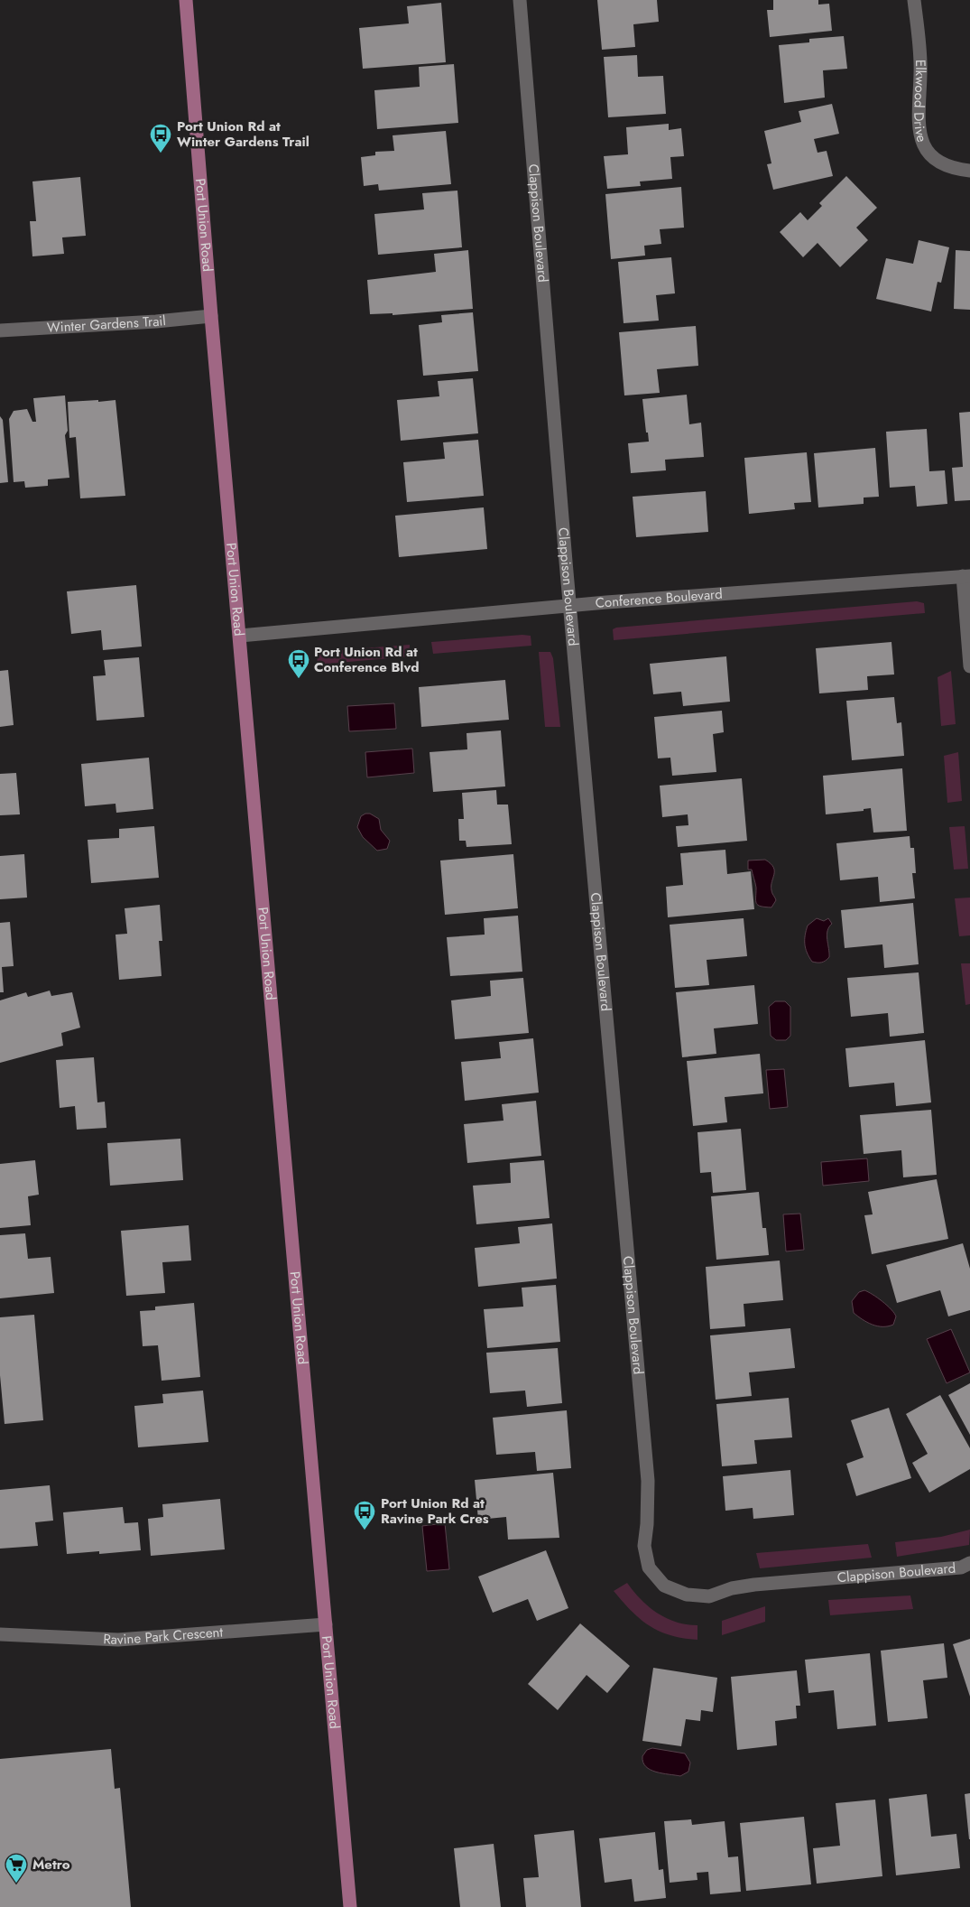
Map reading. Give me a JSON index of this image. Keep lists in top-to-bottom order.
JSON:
{
  "streets": {
    "main road": ["Port Union Road"],
    "street": [
      "Elkwood Drive",
      "Clappison Boulevard",
      "Winter Gardens Trail",
      "Conference Boulevard",
      "Ravine Park Crescent"
    ]
  },
  "crossings": [
    ["Clappison Boulevard", "Conference Boulevard"],
    ["Port Union Road", "Winter Gardens Trail"],
    ["Port Union Road", "Conference Boulevard"],
    ["Port Union Road", "Ravine Park Crescent"]
  ],
  "places": {
    "bus stop": ["Port Union Rd at Winter Gardens Trail", "Port Union Rd at Conference Blvd", "Port Union Rd at Ravine Park Cres"],
    "supermarket": ["Metro"]
  }
}
